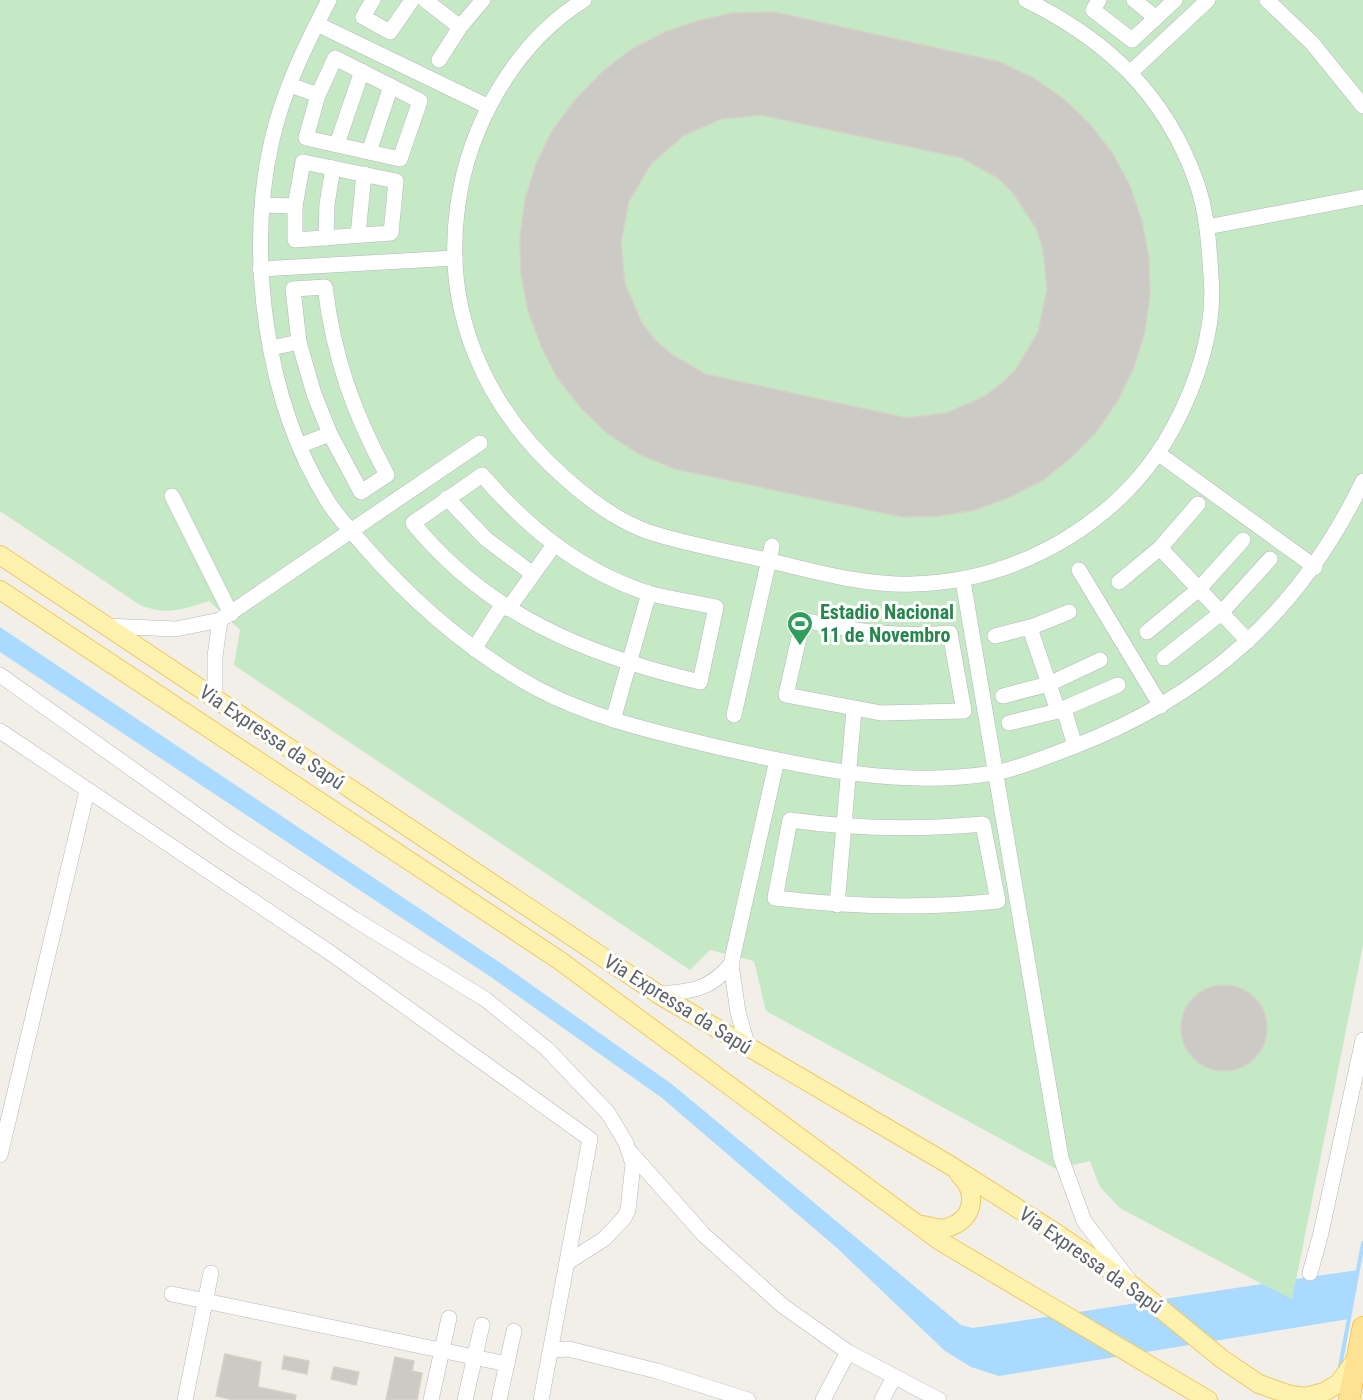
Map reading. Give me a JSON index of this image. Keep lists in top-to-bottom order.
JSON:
{
  "streets": {
    "main road": ["Via Expressa da Sapú"]
  },
  "places": {
    "sports": ["Estadio Nacional 11 de Novembro"]
  }
}
